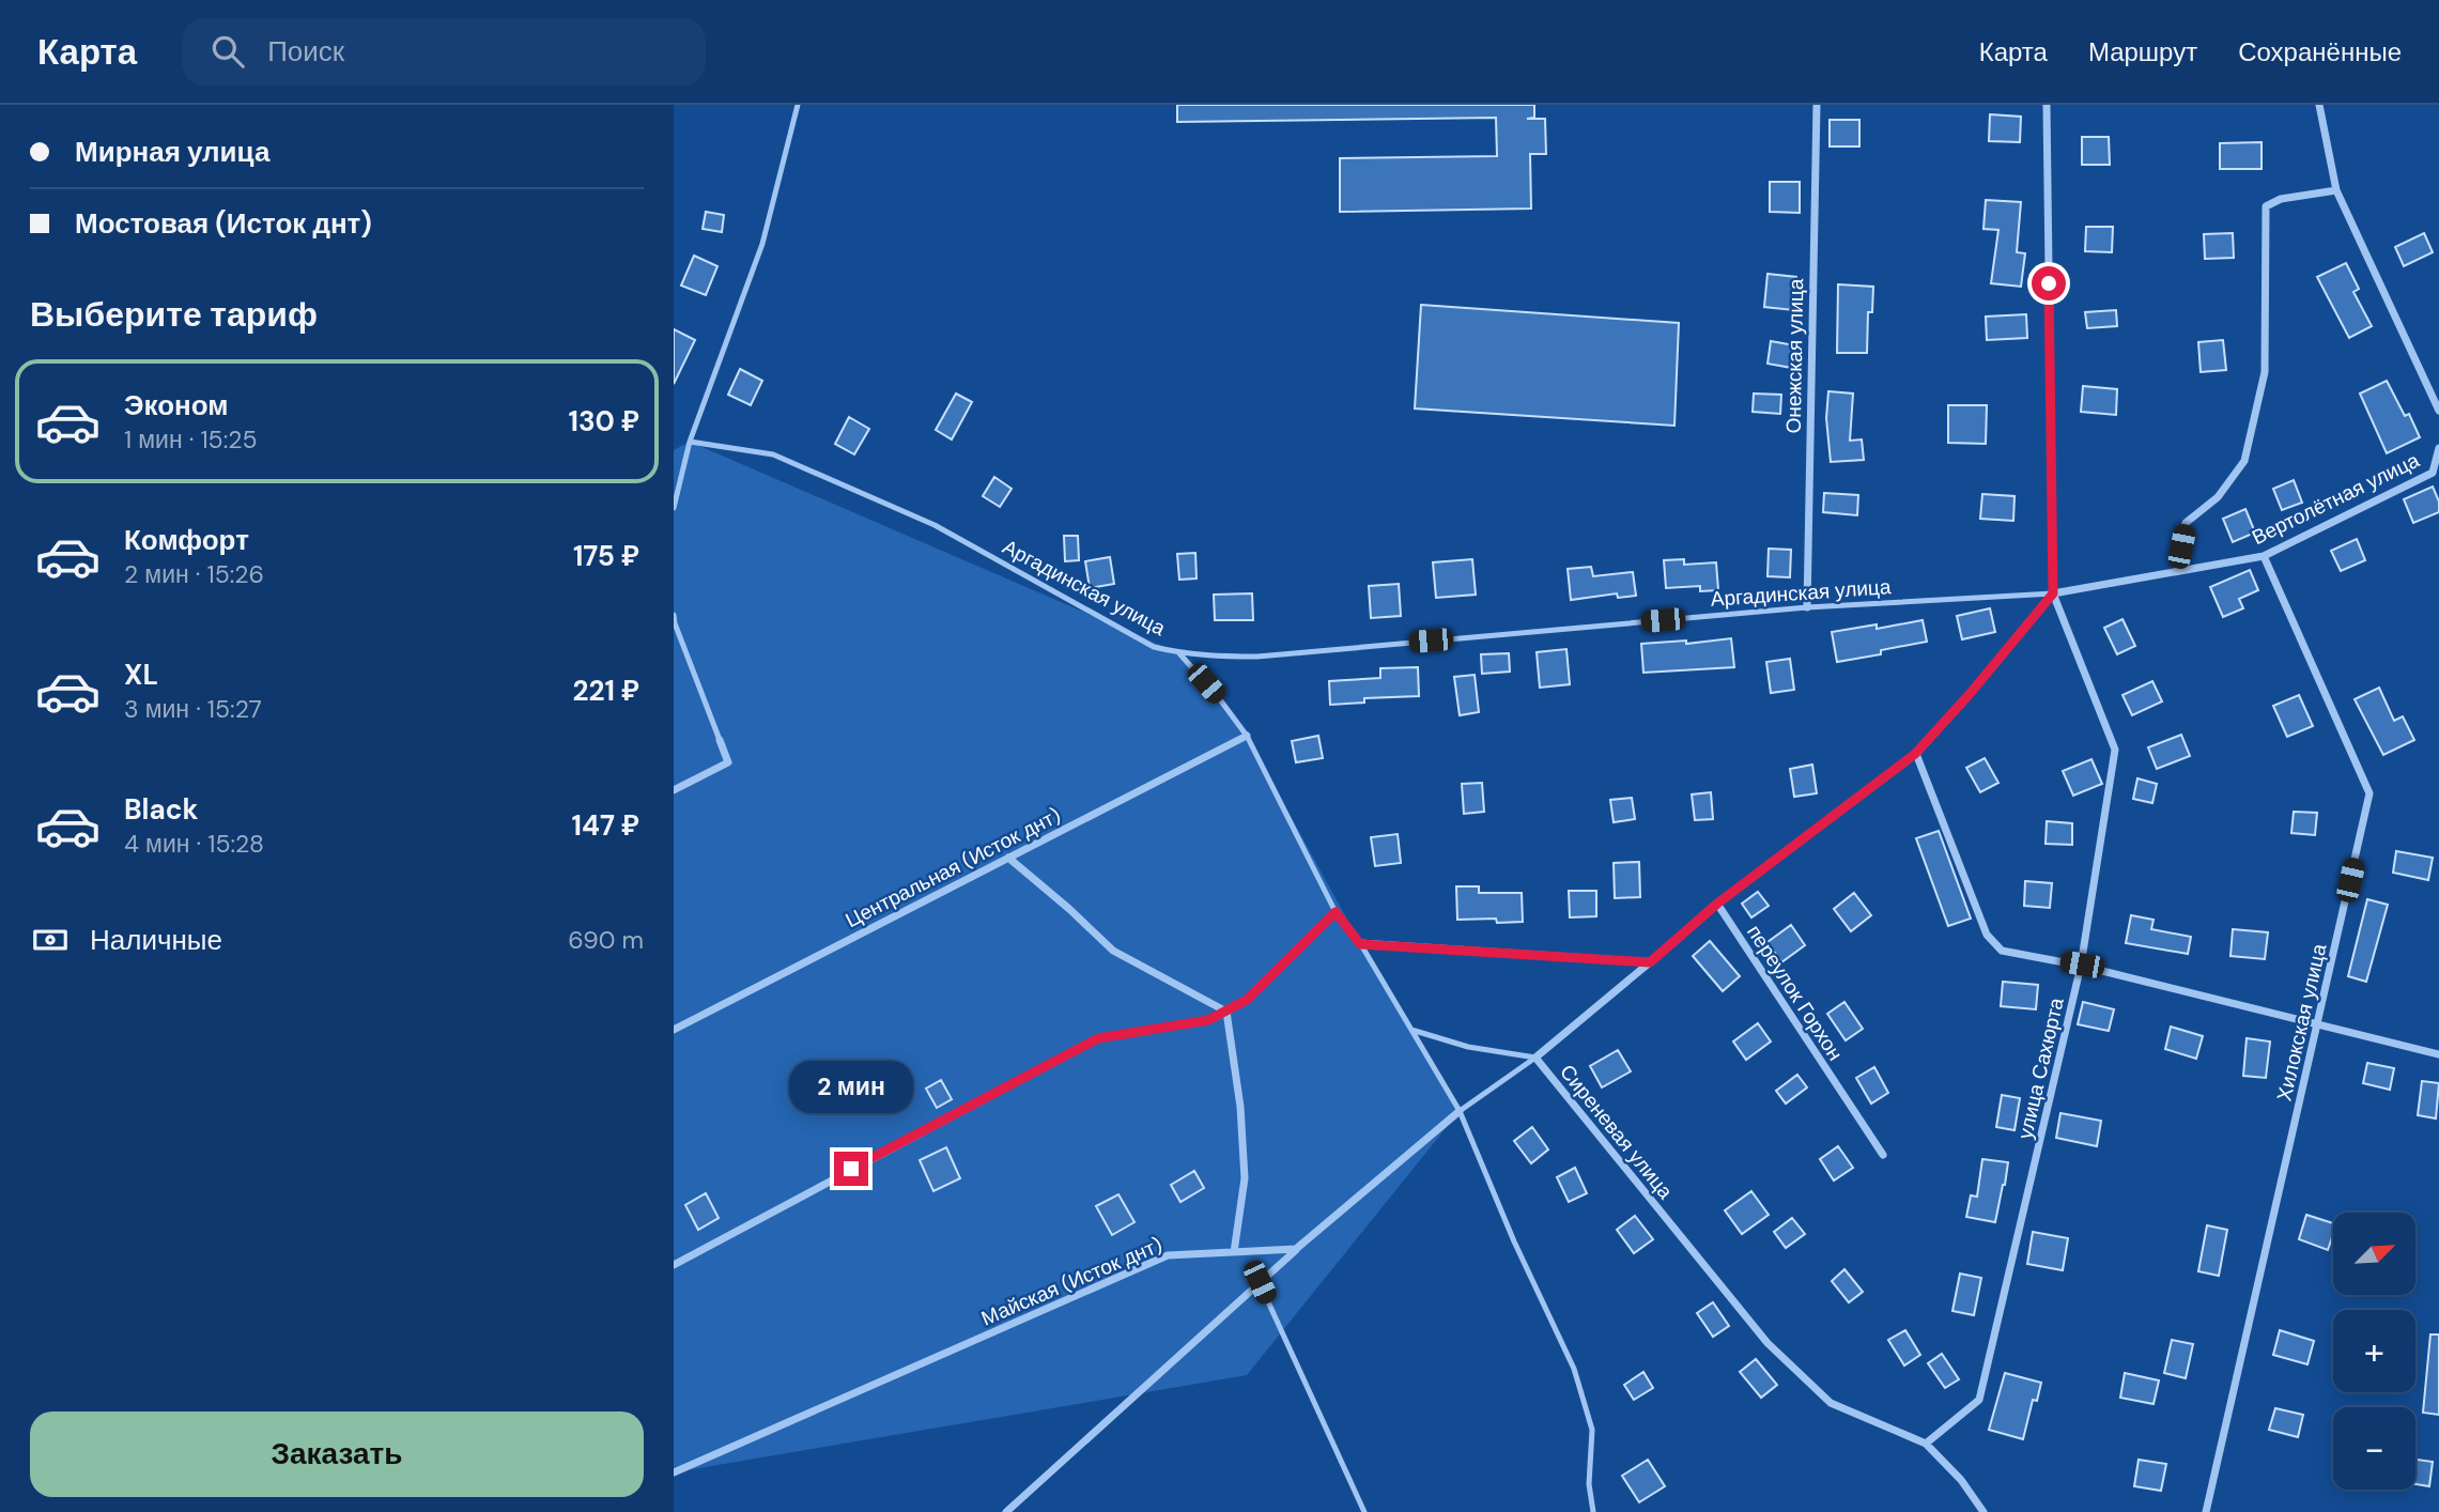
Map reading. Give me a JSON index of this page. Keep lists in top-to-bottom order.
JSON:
{
  "streets": {
    "street": [
      "Онежская улица",
      "Вертолётная улица",
      "Центральная (Исток днт)",
      "переулок Горхон",
      "Хилокская улица",
      "улица Сахюрта",
      "Сиреневая улица",
      "Майская (Исток днт)"
    ],
    "lane": ["Аргадинская улица"]
  },
  "crossings": [
    ["Онежская улица", "Аргадинская улица"],
    ["Вертолётная улица", "Аргадинская улица"],
    ["Вертолётная улица", "Хилокская улица"],
    ["Вертолётная улица", "улица Сахюрта"],
    ["Аргадинская улица", "улица Сахюрта"],
    ["улица Сахюрта", "Сиреневая улица"]
  ],
  "north": "top right",
  "page": {
    "header": "Карта",
    "search": "Поиск",
    "nav": ["Карта", "Маршрут", "Сохранённые"],
    "banner": ["Мирная улица", "Мостовая (Исток днт)"],
    "heading": "Выберите тариф",
    "list": [
      {
        "name": "Эконом",
        "note": "1 мин · 15:25",
        "value": "130 ₽"
      },
      {
        "name": "Комфорт",
        "note": "2 мин · 15:26",
        "value": "175 ₽"
      },
      {
        "name": "XL",
        "note": "3 мин · 15:27",
        "value": "221 ₽"
      },
      {
        "name": "Black",
        "note": "4 мин · 15:28",
        "value": "147 ₽"
      }
    ],
    "pay": ["Наличные", "690 m"],
    "bubble": "2 мин",
    "map_buttons": ["+", "−"],
    "buttons": "Заказать"
  }
}
